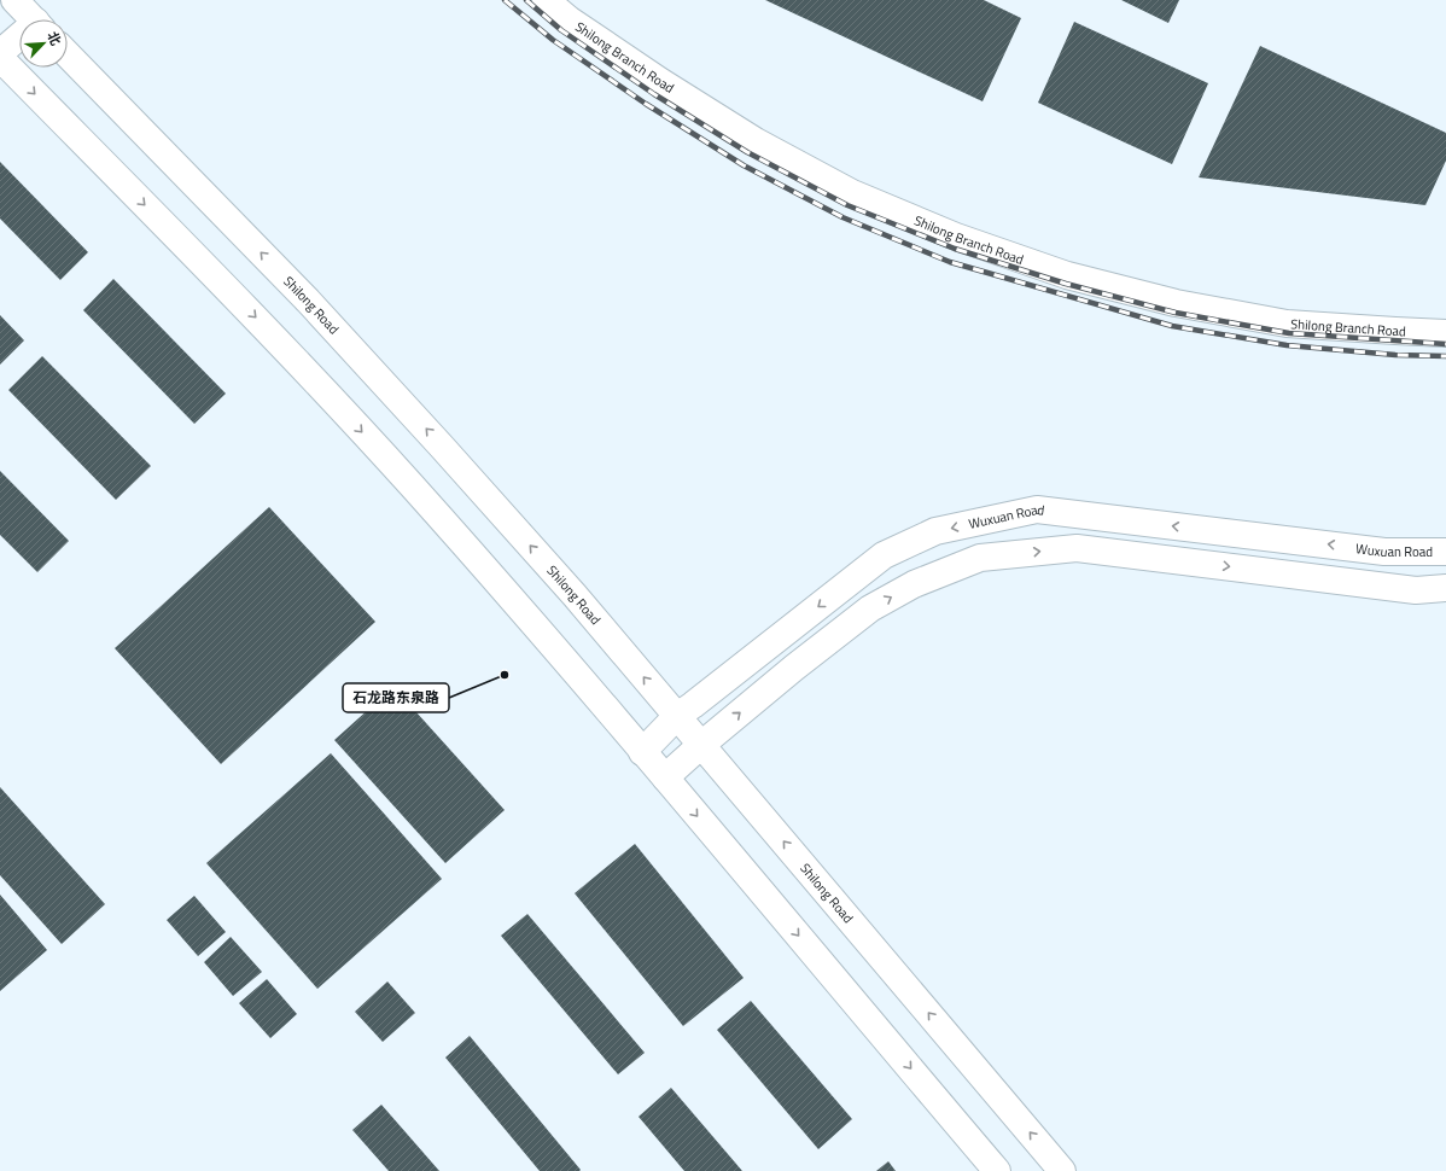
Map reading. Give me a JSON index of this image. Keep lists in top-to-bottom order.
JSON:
{
  "streets": {
    "main road": ["Shilong Branch Road", "Shilong Road", "Wuxuan Road"]
  },
  "crossings": [
    ["Shilong Road", "Wuxuan Road"]
  ],
  "places": ["石龙路东泉路"],
  "north": "top right"
}
